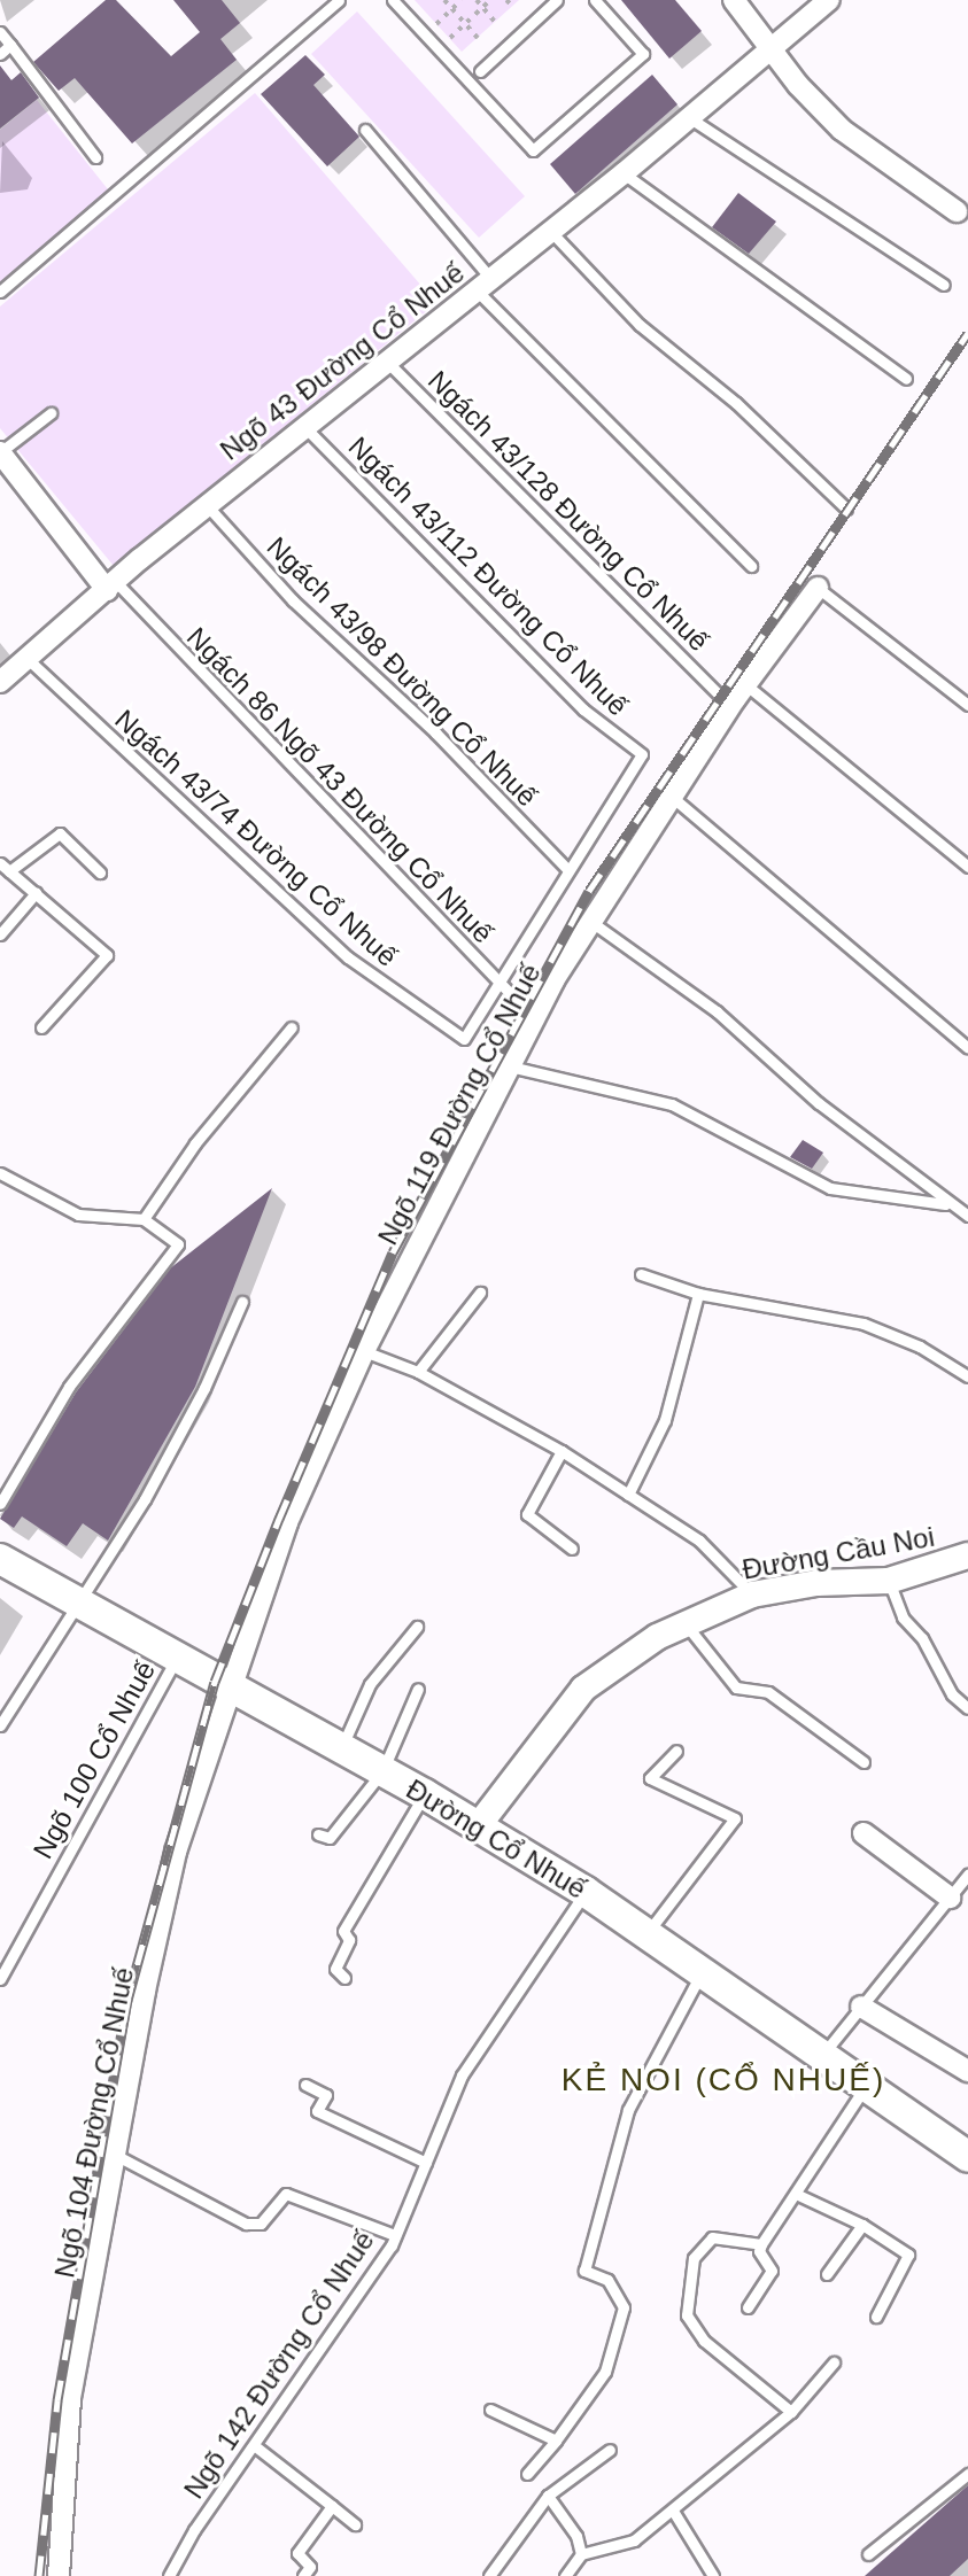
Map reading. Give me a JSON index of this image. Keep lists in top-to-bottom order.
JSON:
{
  "streets": {
    "main road": ["Đường Cổ Nhuế"],
    "street": [
      "Ngõ 43 Đường Cổ Nhuế",
      "Ngõ 119 Đường Cổ Nhuế",
      "Đường Cầu Noi",
      "Ngõ 104 Đường Cổ Nhuế"
    ],
    "lane": [
      "Ngách 43/128 Đường Cổ Nhuế",
      "Ngách 43/112 Đường Cổ Nhuế",
      "Ngách 43/98 Đường Cổ Nhuế",
      "Ngách 86 Ngõ 43 Đường Cổ Nhuế",
      "Ngách 43/74 Đường Cổ Nhuế",
      "Ngõ 100 Cổ Nhuế",
      "Ngõ 142 Đường Cổ Nhuế"
    ]
  },
  "crossings": [
    ["Ngõ 43 Đường Cổ Nhuế", "Ngách 43/128 Đường Cổ Nhuế"],
    ["Ngõ 43 Đường Cổ Nhuế", "Ngách 43/112 Đường Cổ Nhuế"],
    ["Ngõ 43 Đường Cổ Nhuế", "Ngách 43/98 Đường Cổ Nhuế"],
    ["Ngõ 43 Đường Cổ Nhuế", "Ngách 86 Ngõ 43 Đường Cổ Nhuế"],
    ["Ngõ 43 Đường Cổ Nhuế", "Ngách 43/74 Đường Cổ Nhuế"],
    ["Ngách 43/112 Đường Cổ Nhuế", "Ngách 43/98 Đường Cổ Nhuế"],
    ["Ngách 86 Ngõ 43 Đường Cổ Nhuế", "Ngách 43/74 Đường Cổ Nhuế"],
    ["Ngách 86 Ngõ 43 Đường Cổ Nhuế", "Ngõ 119 Đường Cổ Nhuế"],
    ["Ngõ 119 Đường Cổ Nhuế", "Đường Cổ Nhuế"],
    ["Ngõ 119 Đường Cổ Nhuế", "Ngõ 104 Đường Cổ Nhuế"],
    ["Đường Cầu Noi", "Đường Cổ Nhuế"],
    ["Ngõ 100 Cổ Nhuế", "Đường Cổ Nhuế"],
    ["Đường Cổ Nhuế", "Ngõ 104 Đường Cổ Nhuế"],
    ["Đường Cổ Nhuế", "Ngõ 142 Đường Cổ Nhuế"]
  ],
  "districts": ["KẺ NOI (CỔ NHUẾ)"]
}
